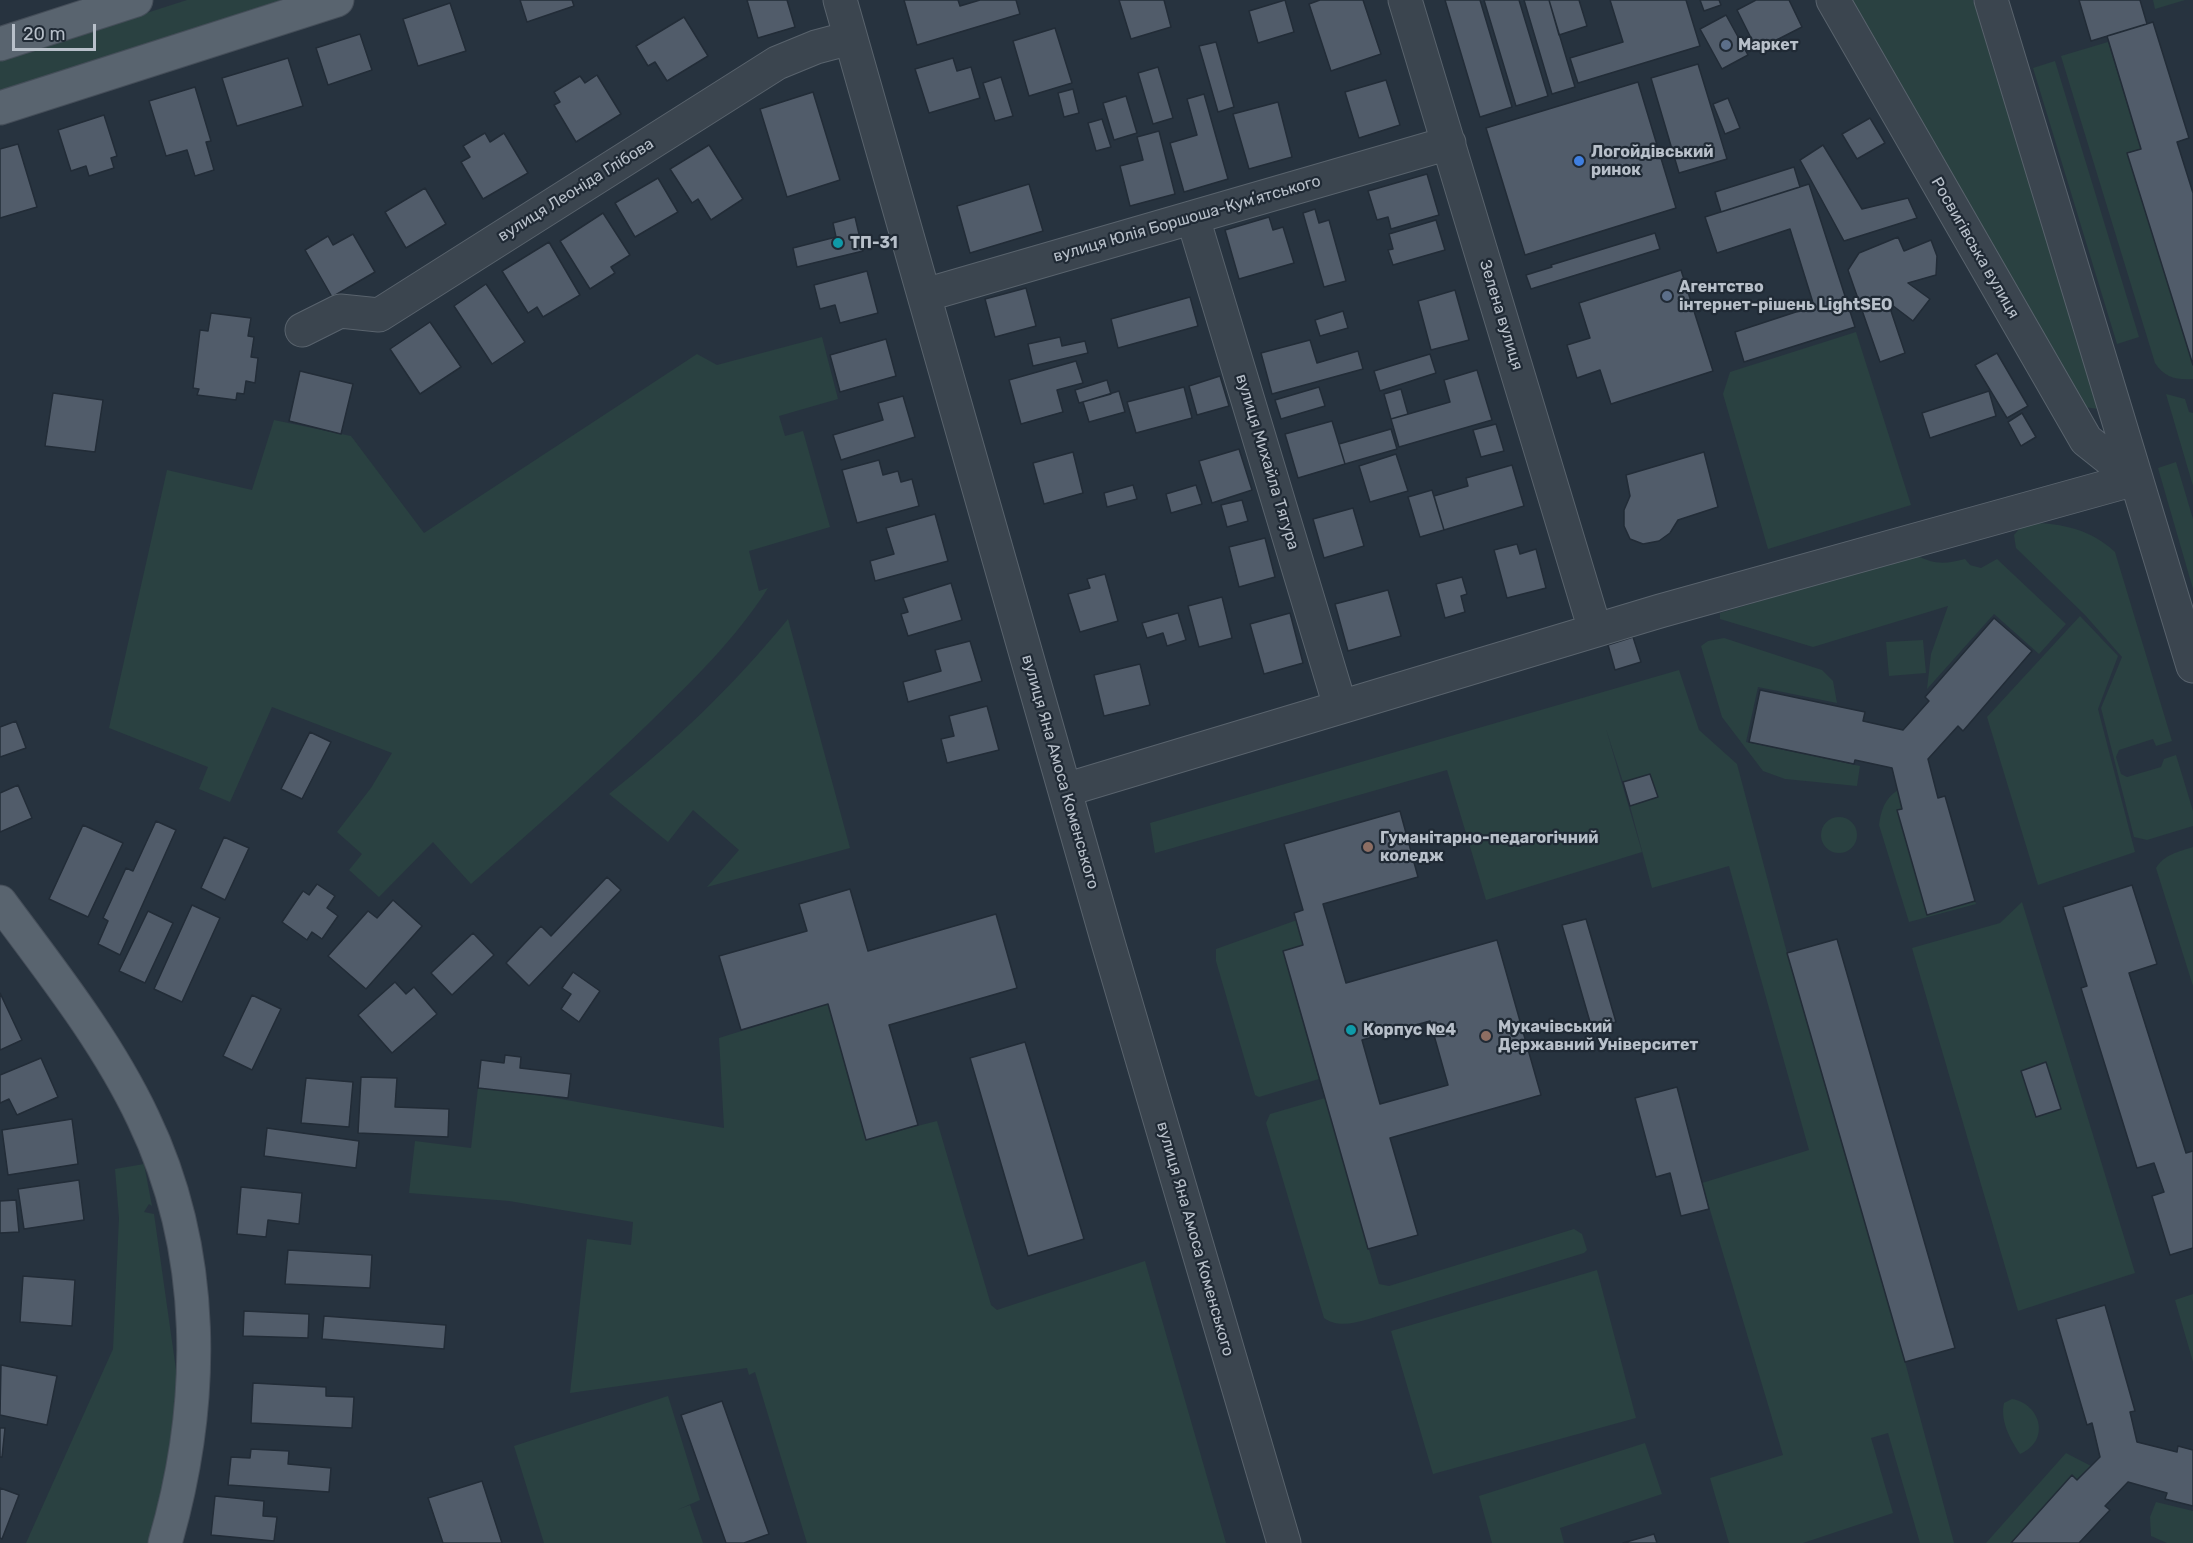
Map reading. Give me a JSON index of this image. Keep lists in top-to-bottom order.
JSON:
{
  "streets": {
    "street": [
      "вулиця Леоніда Глібова",
      "вулиця Юлія Боршоша-Кумʼятського",
      "Росвигівська вулиця",
      "Зелена вулиця",
      "вулиця Михайла Тягура",
      "вулиця Яна Амоса Коменського"
    ]
  },
  "crossings": [
    ["вулиця Леоніда Глібова", "вулиця Яна Амоса Коменського"],
    ["вулиця Юлія Боршоша-Кумʼятського", "Зелена вулиця"],
    ["вулиця Юлія Боршоша-Кумʼятського", "вулиця Михайла Тягура"],
    ["вулиця Юлія Боршоша-Кумʼятського", "вулиця Яна Амоса Коменського"]
  ],
  "places": [
    "Маркет",
    "Логойдівський ринок",
    "ТП-31",
    "Агентство інтернет-рішень LightSEO",
    "Гуманітарно-педагогічний коледж",
    "Корпус №4",
    "Мукачівський Державний Університет"
  ],
  "scale_bar": "20 m"
}
